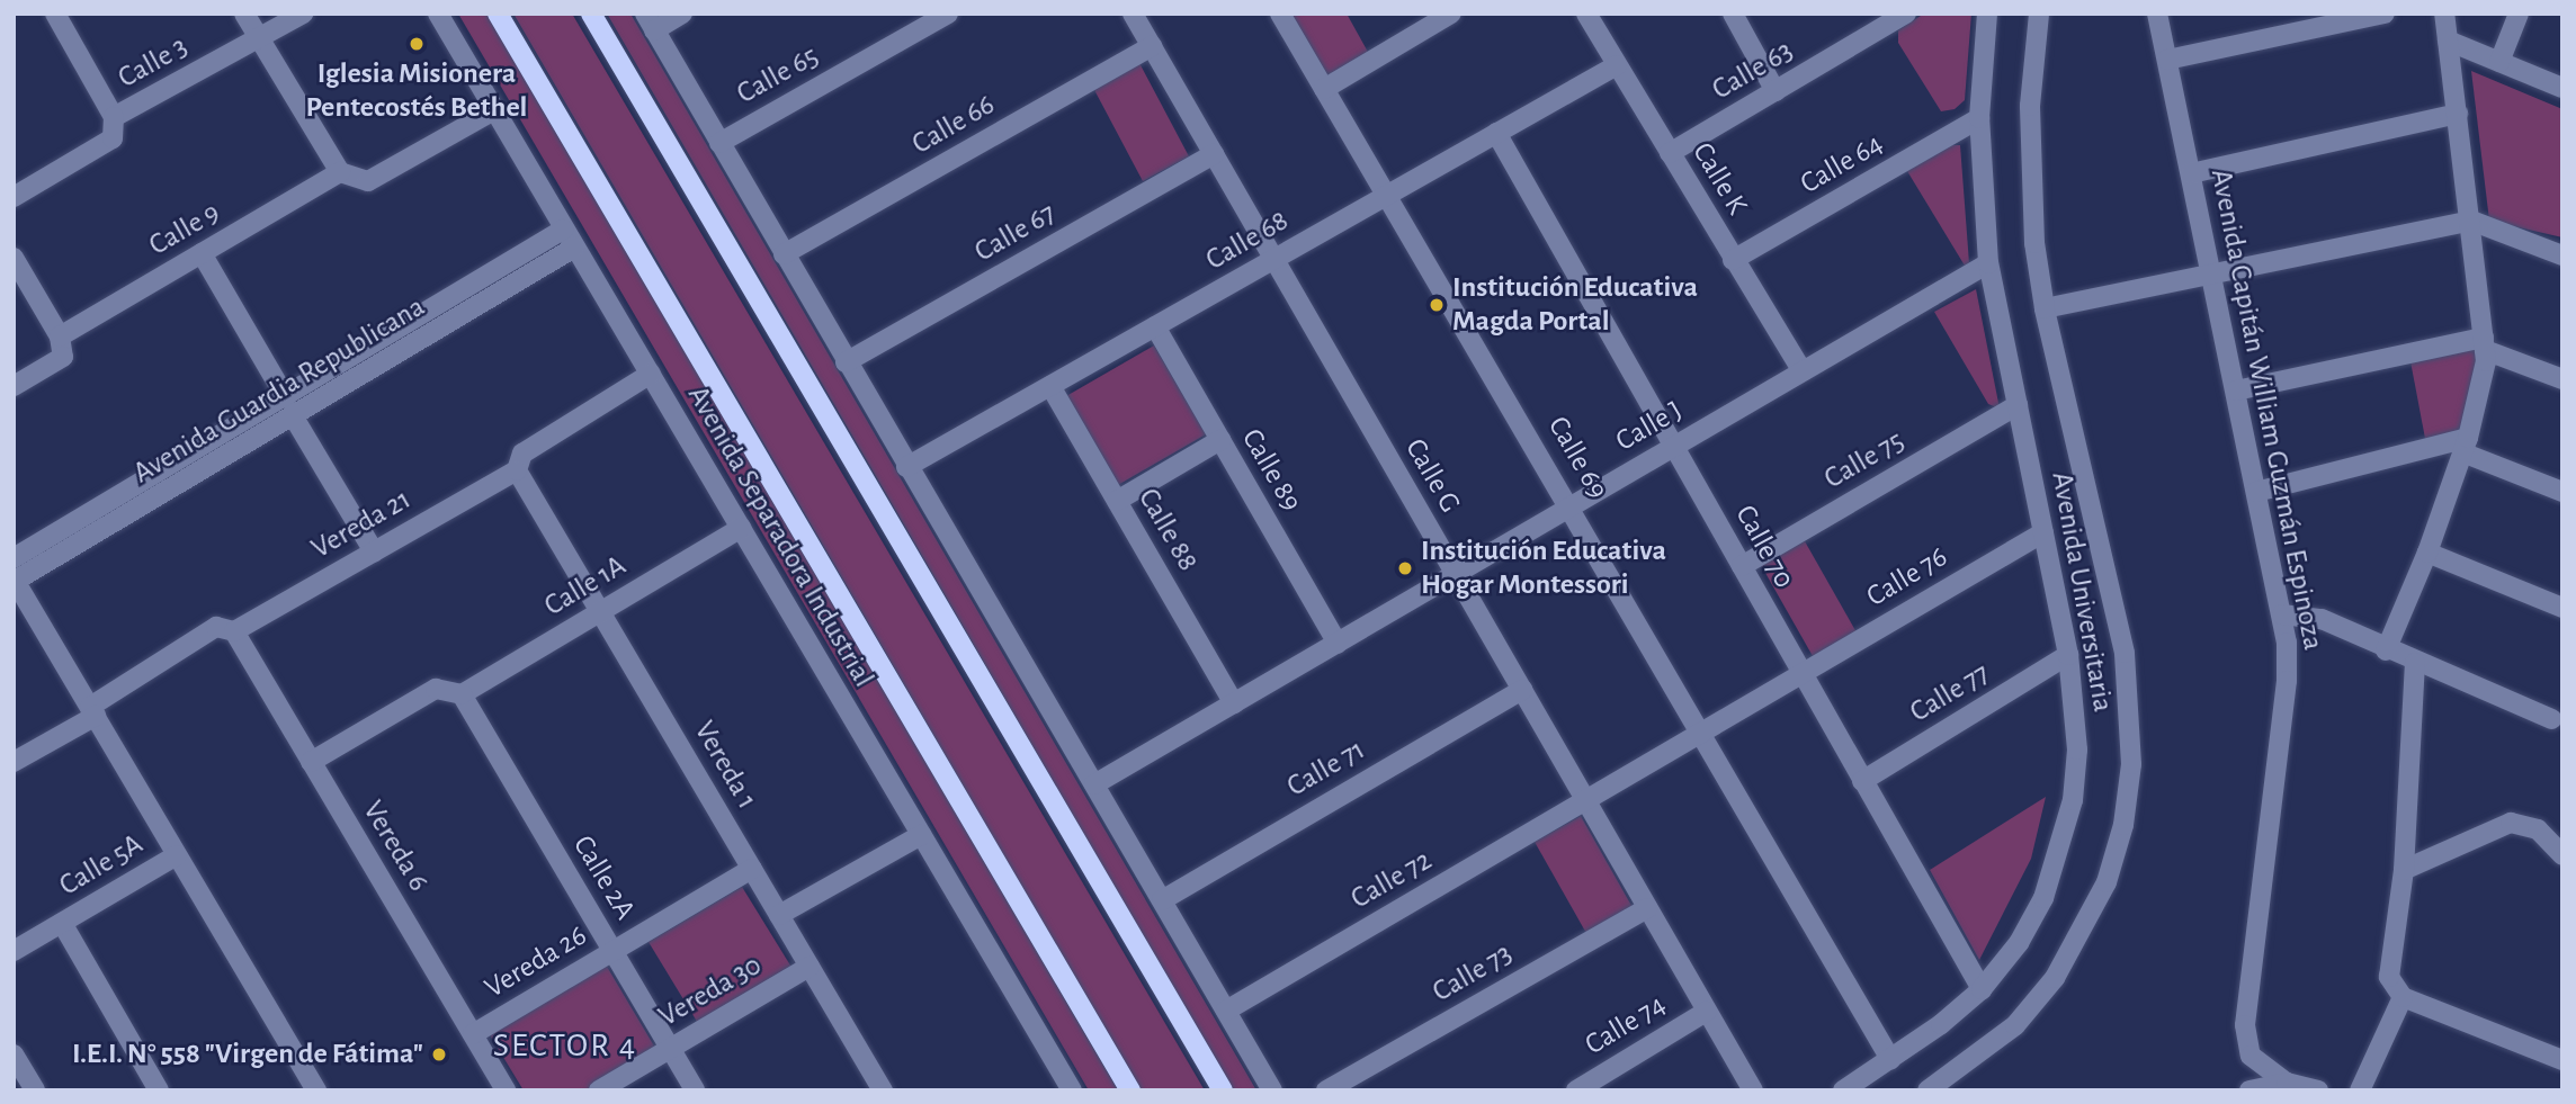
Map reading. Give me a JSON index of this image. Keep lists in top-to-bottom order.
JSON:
{
  "streets": {
    "main road": ["Avenida Separadora Industrial"],
    "street": [
      "Calle 3",
      "Calle 63",
      "Calle 65",
      "Calle 66",
      "Calle 64",
      "Calle K",
      "Calle 9",
      "Calle 67",
      "Calle 68",
      "Avenida Guardia Republicana",
      "Avenida Capitán William Guzmán Espinoza",
      "Calle J",
      "Calle 69",
      "Calle 75",
      "Calle 89",
      "Calle G",
      "Vereda 21",
      "Calle 88",
      "Calle 70",
      "Calle 76",
      "Calle 1A",
      "Avenida Universitaria",
      "Calle 77",
      "Vereda 1",
      "Calle 71",
      "Vereda 6",
      "Calle 5A",
      "Calle 2A",
      "Calle 72",
      "Vereda 26",
      "Calle 73",
      "Vereda 30",
      "Calle 74"
    ]
  },
  "crossings": [
    ["Calle 63", "Calle K"],
    ["Calle 66", "Calle G"],
    ["Calle 64", "Calle K"],
    ["Calle 64", "Avenida Universitaria"],
    ["Calle K", "Calle 68"],
    ["Calle K", "Calle J"],
    ["Calle 67", "Calle G"],
    ["Calle 68", "Calle 69"],
    ["Calle 68", "Calle 89"],
    ["Calle 68", "Calle G"],
    ["Calle 68", "Calle 88"],
    ["Calle 68", "Calle 70"],
    ["Avenida Guardia Republicana", "Avenida Separadora Industrial"],
    ["Calle J", "Calle 69"],
    ["Calle J", "Calle 89"],
    ["Calle J", "Calle G"],
    ["Calle J", "Calle 88"],
    ["Calle J", "Calle 70"],
    ["Calle J", "Avenida Universitaria"],
    ["Calle 69", "Calle 76"],
    ["Calle 69", "Avenida Universitaria"],
    ["Calle 69", "Calle 72"],
    ["Calle 75", "Calle 70"],
    ["Calle 75", "Avenida Universitaria"],
    ["Calle G", "Calle 71"],
    ["Calle G", "Calle 72"],
    ["Calle G", "Calle 73"],
    ["Calle G", "Calle 74"],
    ["Vereda 21", "Avenida Separadora Industrial"],
    ["Vereda 21", "Vereda 1"],
    ["Vereda 21", "Vereda 6"],
    ["Avenida Separadora Industrial", "Calle 1A"],
    ["Calle 70", "Calle 76"],
    ["Calle 70", "Avenida Universitaria"],
    ["Calle 70", "Calle 77"],
    ["Calle 76", "Avenida Universitaria"],
    ["Calle 76", "Calle 72"],
    ["Calle 1A", "Vereda 1"],
    ["Calle 1A", "Calle 2A"],
    ["Avenida Universitaria", "Calle 77"],
    ["Vereda 1", "Vereda 26"],
    ["Vereda 1", "Vereda 30"],
    ["Vereda 6", "Vereda 26"],
    ["Calle 2A", "Vereda 26"],
    ["Calle 2A", "Vereda 30"]
  ],
  "districts": ["SECTOR 4"],
  "places": [
    "Iglesia Misionera Pentecostés Bethel",
    "Institución Educativa Magda Portal",
    "Institución Educativa Hogar Montessori",
    "I.E.I. N° 558 \"Virgen de Fátima\""
  ]
}
